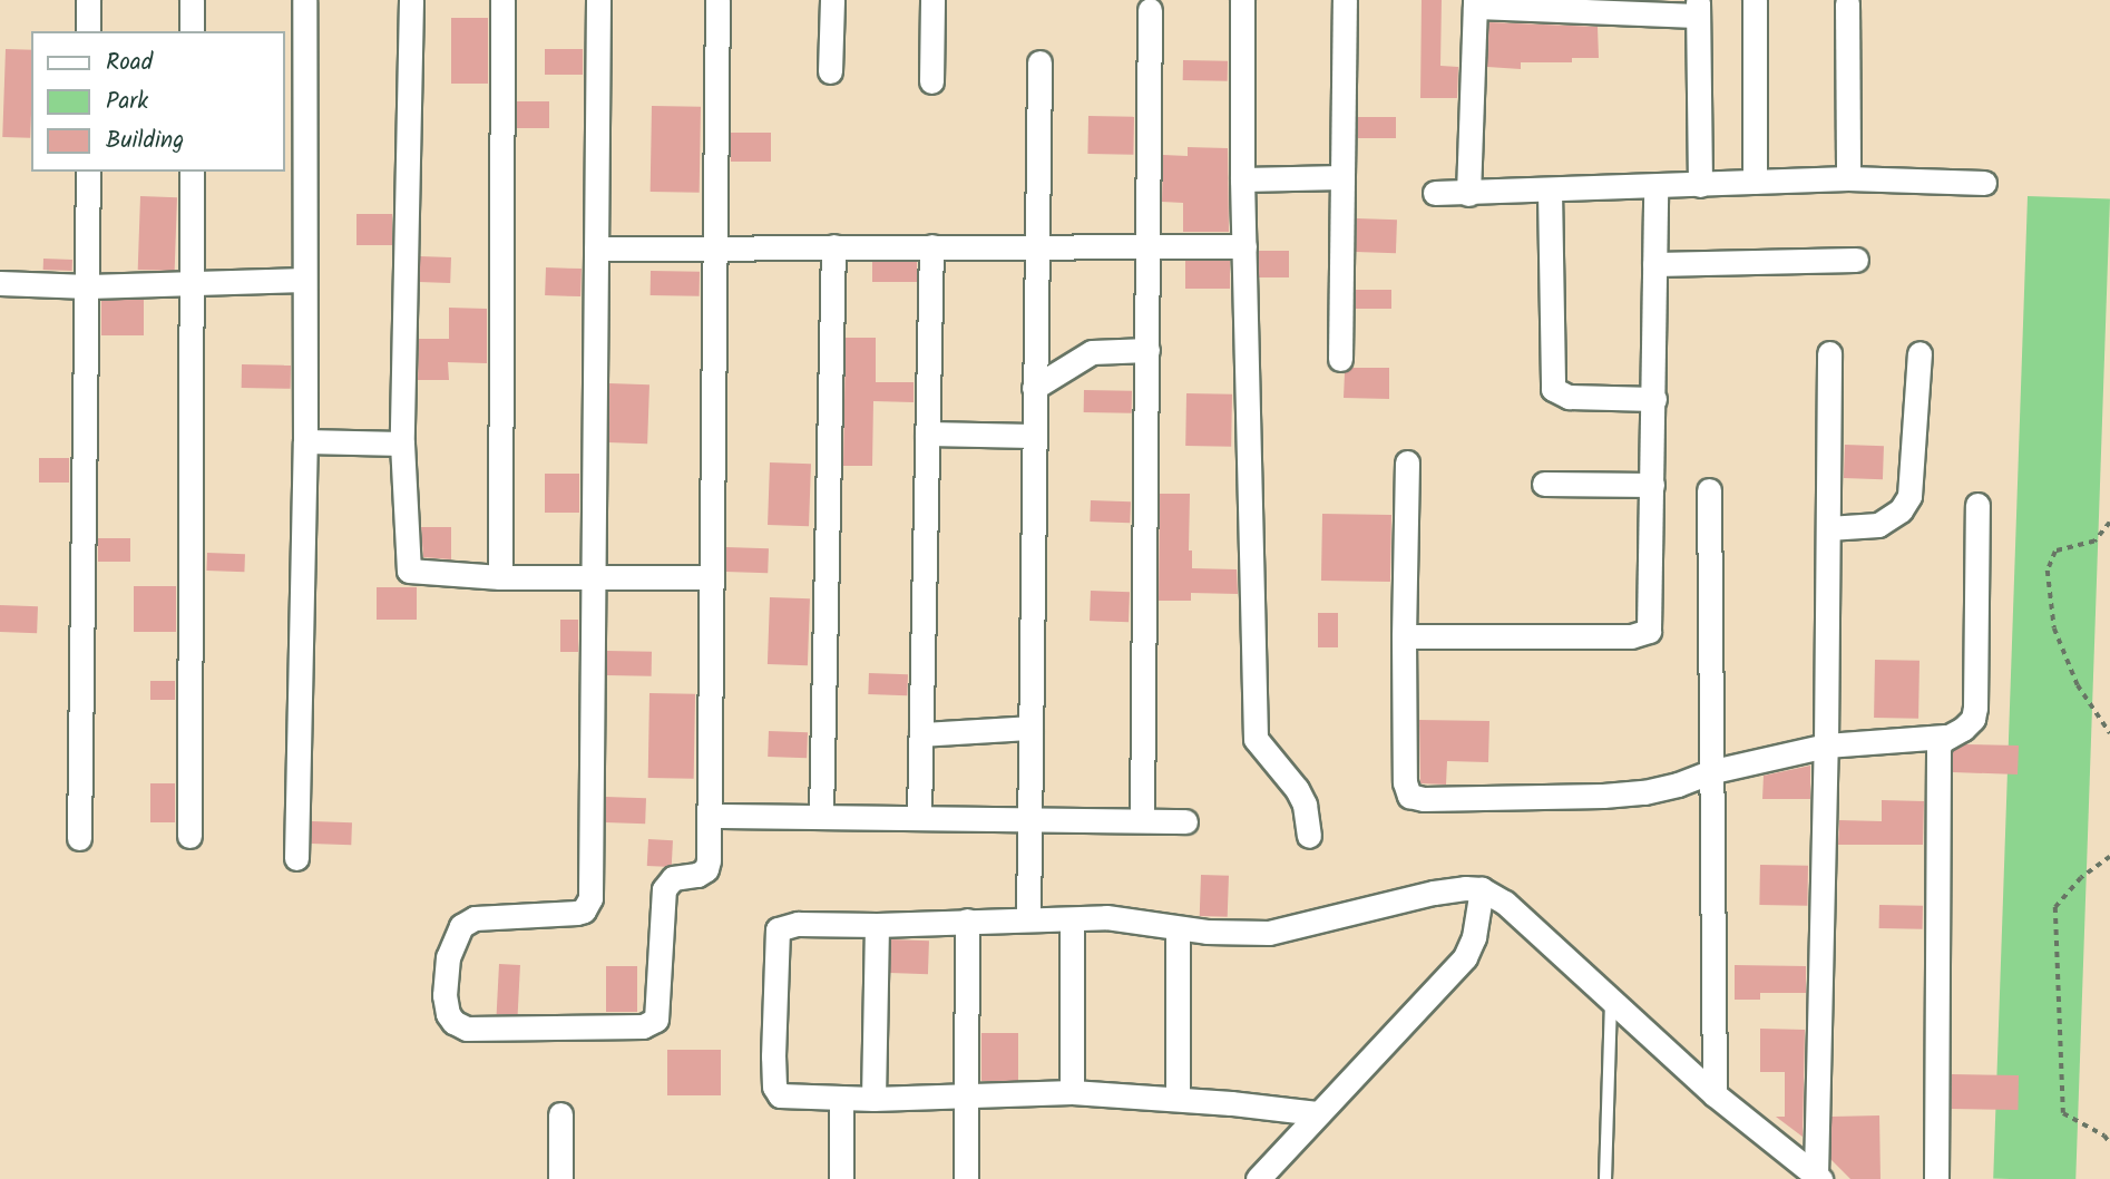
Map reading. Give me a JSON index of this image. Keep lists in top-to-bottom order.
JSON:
{
  "legend": ["Road", "Park", "Building"]
}
